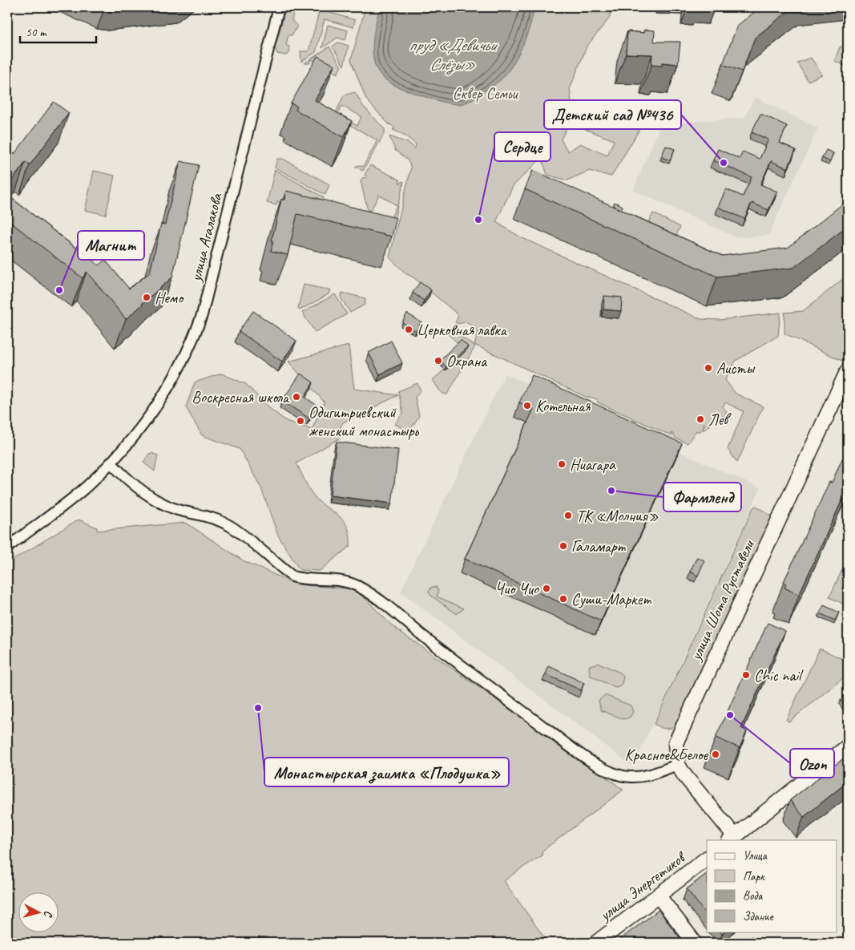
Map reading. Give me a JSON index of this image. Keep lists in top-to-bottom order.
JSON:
{
  "streets": {
    "street": ["улица Агалакова", "улица Шота Руставели", "улица Энергетиков"]
  },
  "water": ["пруд «Девичьи Слёзы»"],
  "parks": ["Сквер Семьи"],
  "places": [
    "Детский сад №436",
    "Сердце",
    "Магнит",
    "Немо",
    "Церковная лавка",
    "Охрана",
    "Аисты",
    "Воскресная школа",
    "Котельная",
    "Лев",
    "Одигитриевский женский монастырь",
    "Ниагара",
    "Фармленд",
    "ТК «Молния»",
    "Галамарт",
    "Чио Чио",
    "Суши-Маркет",
    "Chic nail",
    "Монастырская заимка «Плодушка»",
    "Ozon",
    "Красное&Белое"
  ],
  "legend": [
    "Улица",
    "Парк",
    "Вода",
    "Здание"
  ],
  "scale_bar": "50 m",
  "north": "right"
}
